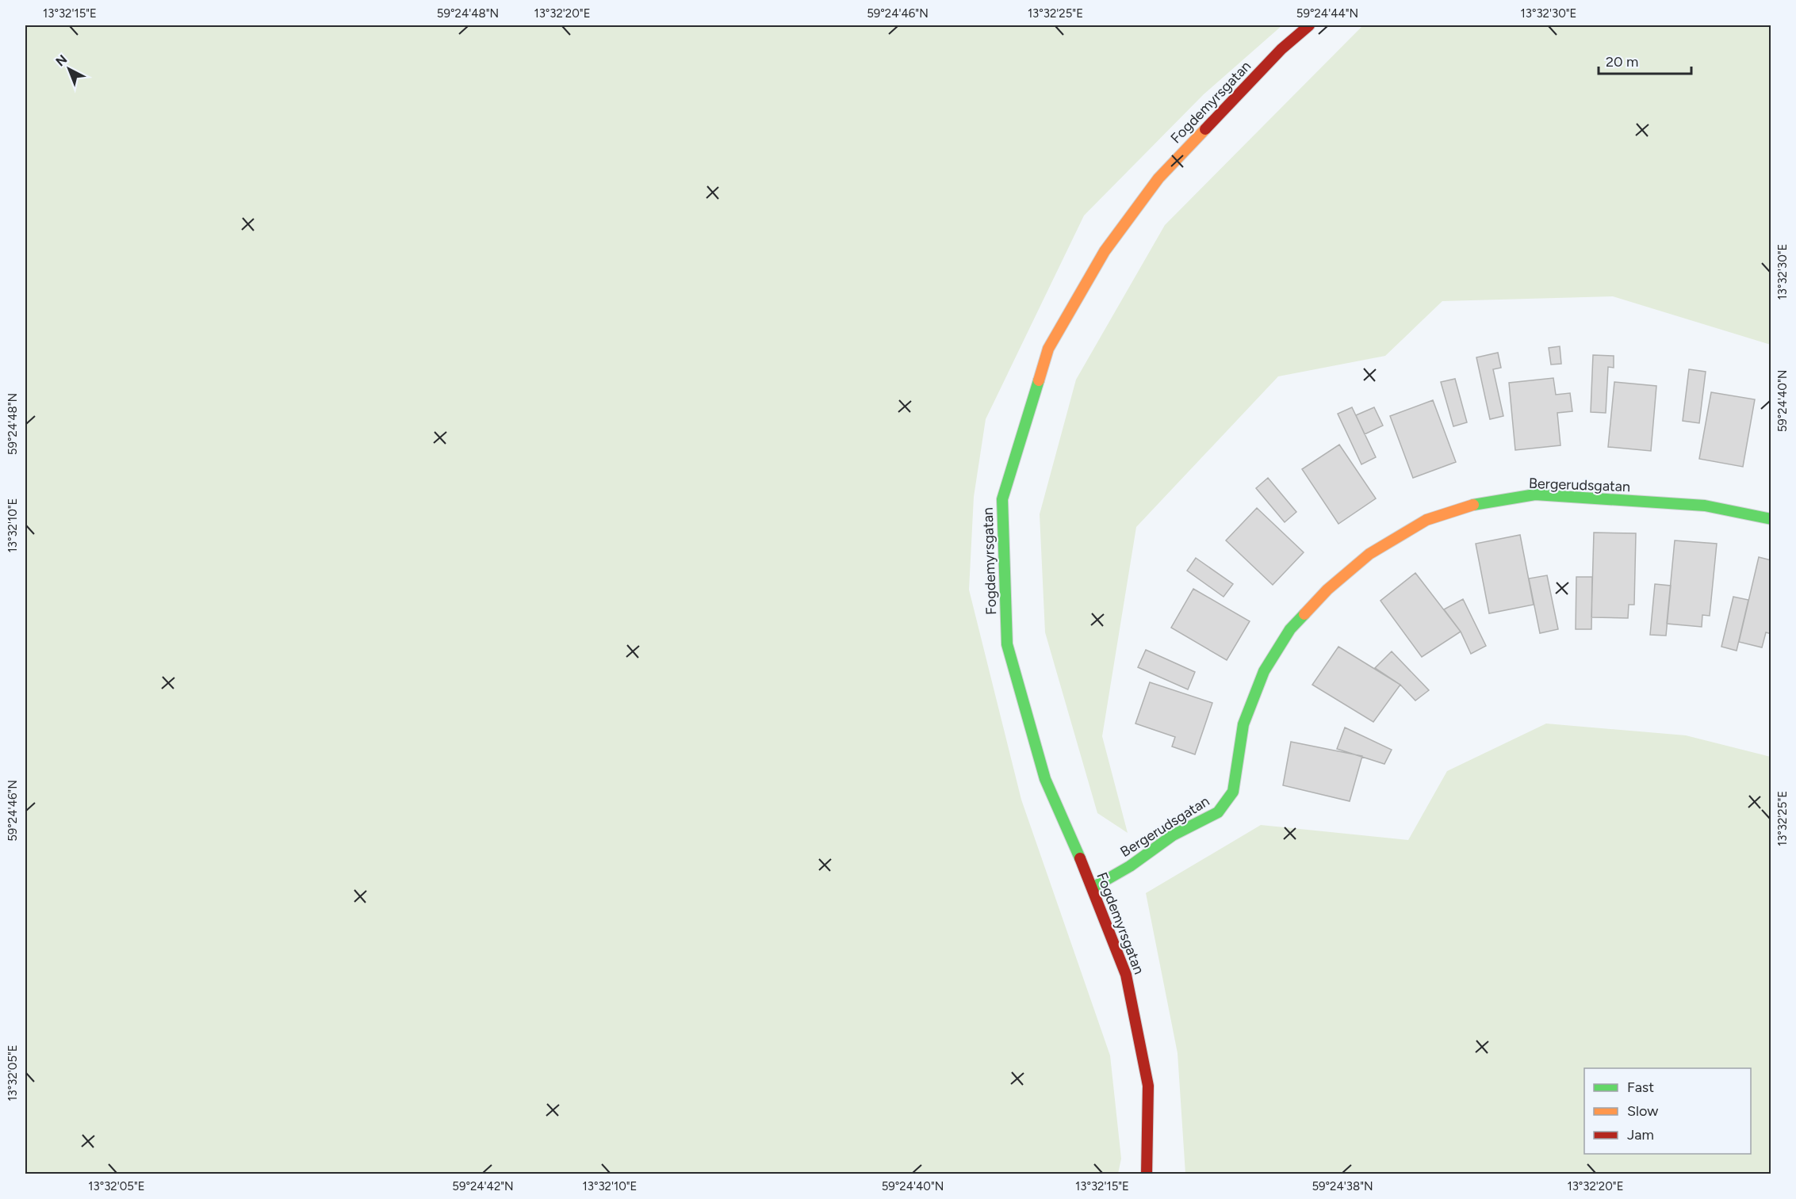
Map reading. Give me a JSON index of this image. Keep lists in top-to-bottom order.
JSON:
{
  "streets": {
    "street": ["Fogdemyrsgatan", "Bergerudsgatan"]
  },
  "crossings": [
    ["Fogdemyrsgatan", "Bergerudsgatan"]
  ],
  "legend": ["Fast", "Slow", "Jam"],
  "scale_bar": "20 m",
  "north": "top left",
  "coordinates": [
    "13°32'15\"E",
    "59°24'48\"N",
    "13°32'20\"E",
    "59°24'46\"N",
    "13°32'25\"E",
    "59°24'44\"N",
    "13°32'30\"E",
    "59°24'40\"N",
    "13°32'10\"E",
    "13°32'05\"E",
    "59°24'42\"N",
    "59°24'38\"N"
  ]
}
